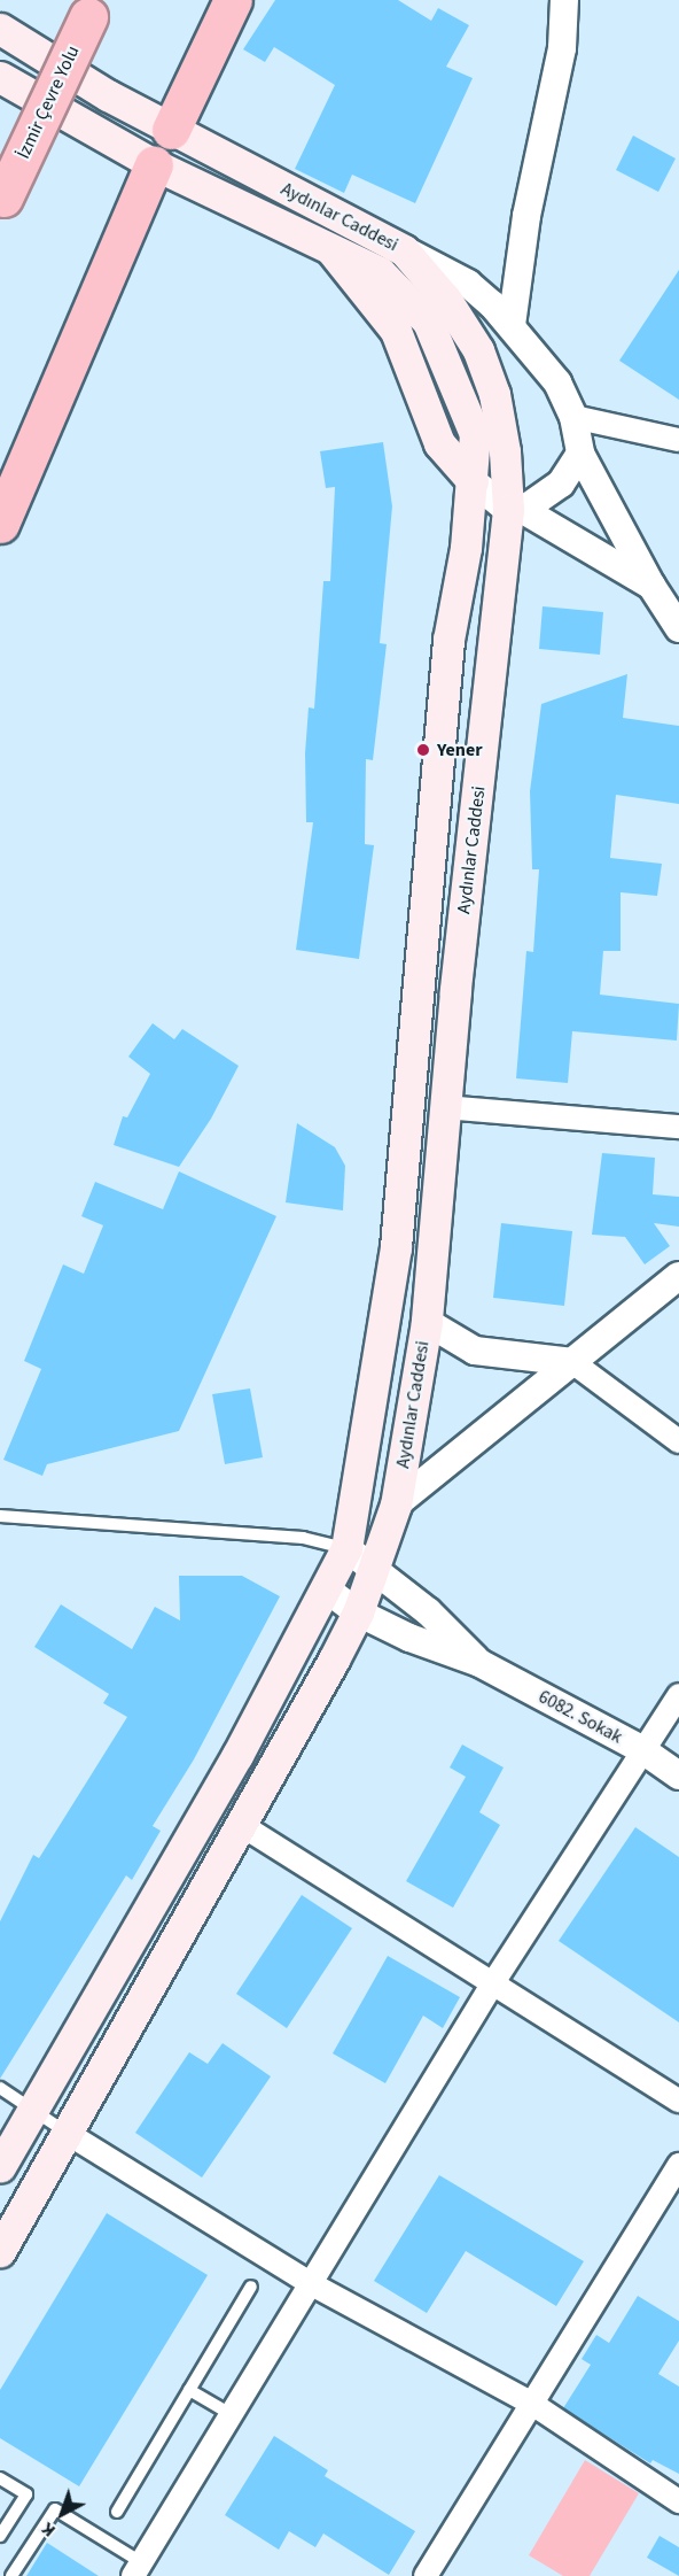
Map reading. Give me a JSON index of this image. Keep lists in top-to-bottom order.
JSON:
{
  "streets": {
    "highway": ["İzmir Çevre Yolu"],
    "main road": ["Aydınlar Caddesi"],
    "street": ["6082. Sokak"]
  },
  "places": ["Yener"],
  "north": "bottom left"
}
